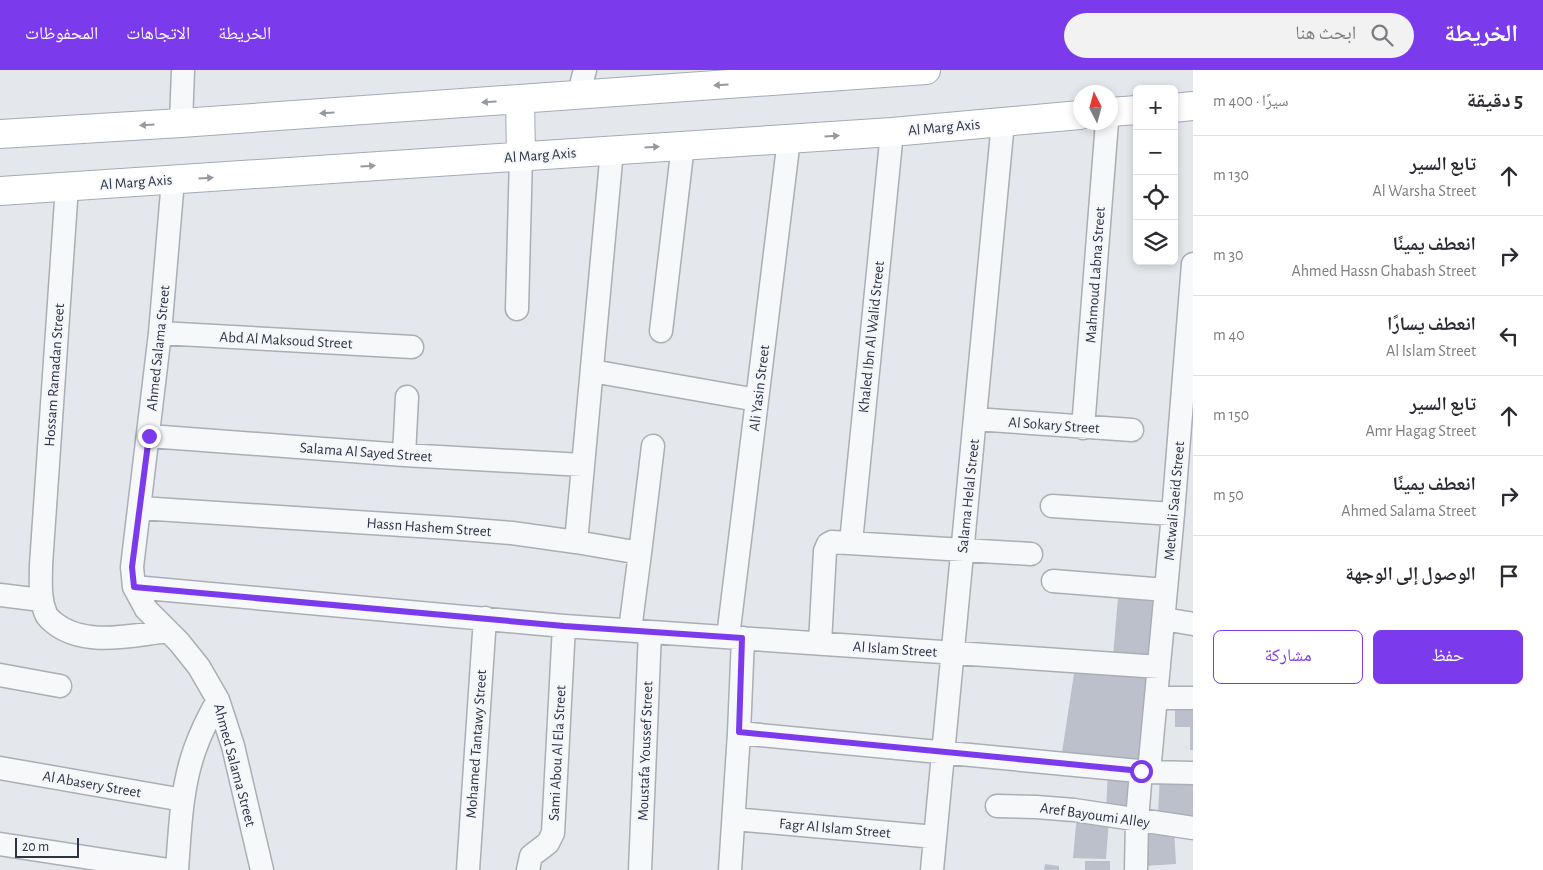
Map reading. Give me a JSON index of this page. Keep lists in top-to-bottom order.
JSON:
{
  "streets": {
    "main road": ["Al Marg Axis"],
    "street": [
      "Mahmoud Labna Street",
      "Khaled Ibn Al Walid Street",
      "Abd Al Maksoud Street",
      "Ahmed Salama Street",
      "Hossam Ramadan Street",
      "Ali Yasin Street",
      "Al Sokary Street",
      "Salama Al Sayed Street",
      "Salama Helal Street",
      "Metwali Saeid Street",
      "Hassn Hashem Street",
      "Al Islam Street",
      "Mohamed Tantawy Street",
      "Moustafa Youssef Street",
      "Sami Abou Al Ela Street",
      "Al Abasery Street",
      "Aref Bayoumi Alley",
      "Fagr Al Islam Street"
    ]
  },
  "crossings": [
    ["Al Marg Axis", "Khaled Ibn Al Walid Street"],
    ["Al Marg Axis", "Ahmed Salama Street"],
    ["Al Marg Axis", "Hossam Ramadan Street"],
    ["Al Marg Axis", "Ali Yasin Street"],
    ["Al Marg Axis", "Salama Helal Street"],
    ["Mahmoud Labna Street", "Al Sokary Street"],
    ["Abd Al Maksoud Street", "Ahmed Salama Street"],
    ["Ahmed Salama Street", "Salama Al Sayed Street"],
    ["Ahmed Salama Street", "Hassn Hashem Street"],
    ["Ahmed Salama Street", "Al Islam Street"],
    ["Ali Yasin Street", "Al Islam Street"],
    ["Ali Yasin Street", "Fagr Al Islam Street"],
    ["Al Sokary Street", "Salama Helal Street"],
    ["Salama Helal Street", "Al Islam Street"],
    ["Salama Helal Street", "Fagr Al Islam Street"],
    ["Metwali Saeid Street", "Al Islam Street"],
    ["Metwali Saeid Street", "Aref Bayoumi Alley"],
    ["Al Islam Street", "Mohamed Tantawy Street"],
    ["Al Islam Street", "Moustafa Youssef Street"],
    ["Al Islam Street", "Sami Abou Al Ela Street"]
  ],
  "scale_bar": "20 m",
  "north": "top",
  "page": {
    "header": "الخريطة",
    "search": "ابحث هنا",
    "nav": ["الخريطة", "الاتجاهات", "المحفوظات"],
    "heading": ["5 دقيقة", "سيرًا · 400 m"],
    "map_buttons": ["+", "−"],
    "list": [
      ["تابع السير", "Al Warsha Street", "130 m"],
      ["انعطف يمينًا", "Ahmed Hassn Ghabash Street", "30 m"],
      ["انعطف يسارًا", "Al Islam Street", "40 m"],
      ["تابع السير", "Amr Hagag Street", "150 m"],
      ["انعطف يمينًا", "Ahmed Salama Street", "50 m"],
      "الوصول إلى الوجهة"
    ],
    "buttons": ["حفظ", "مشاركة"],
    "scale": "20 m"
  }
}
